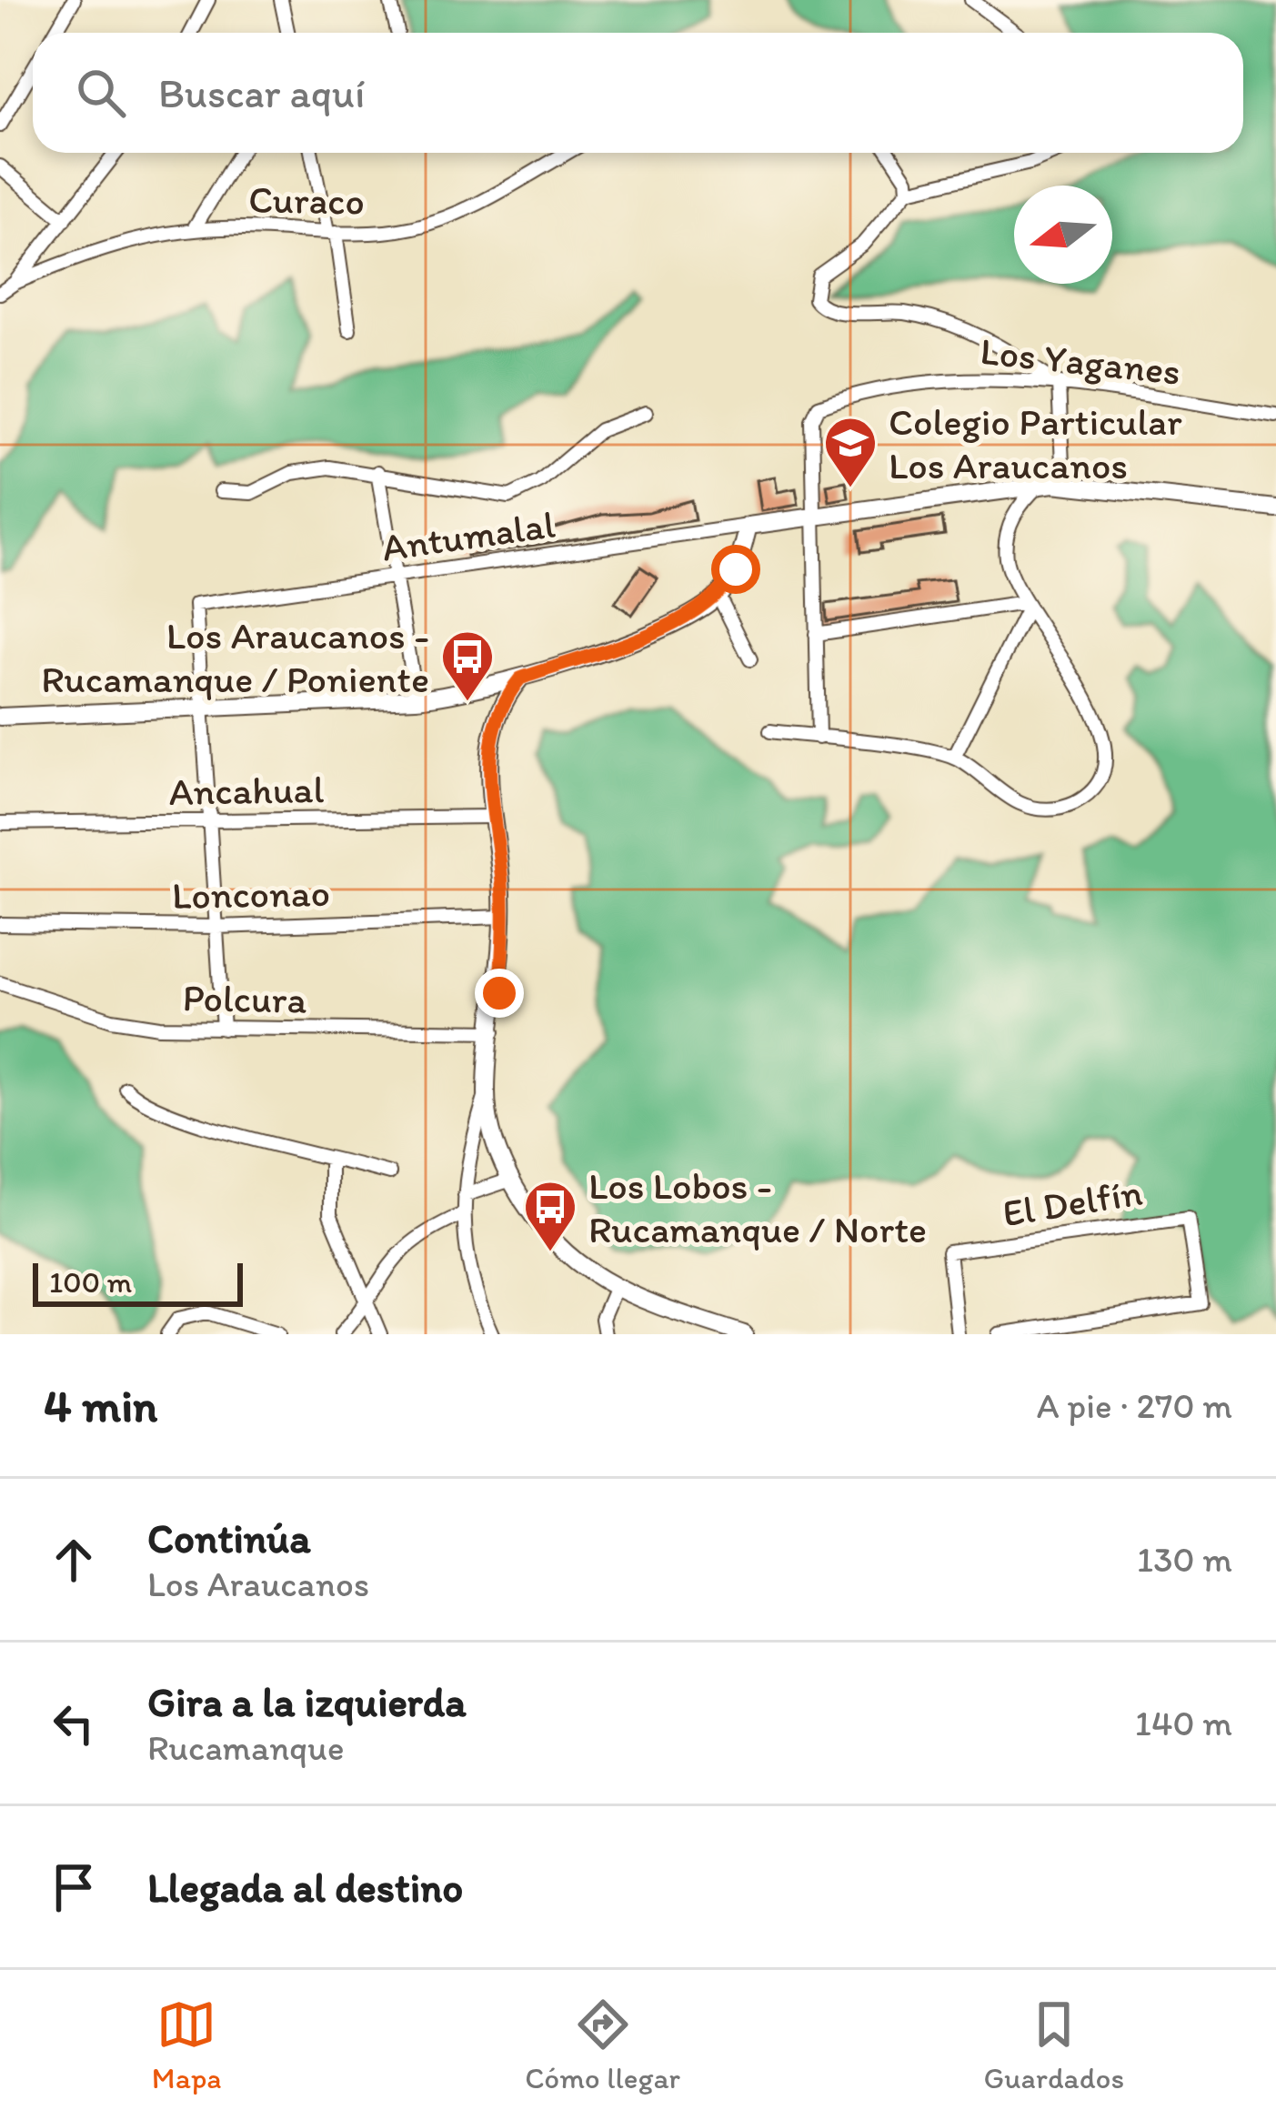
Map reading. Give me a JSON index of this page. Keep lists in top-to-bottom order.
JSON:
{
  "streets": {
    "street": [
      "Curaco",
      "Los Yaganes",
      "Antumalal",
      "Ancahual",
      "Lonconao",
      "Polcura",
      "El Delfín"
    ]
  },
  "places": {
    "school or university": ["Colegio Particular Los Araucanos"],
    "bus stop": ["Los Araucanos - Rucamanque / Poniente", "Los Lobos - Rucamanque / Norte"]
  },
  "scale_bar": "100 m",
  "north": "left",
  "page": {
    "search": "Buscar aquí",
    "scale": "100 m",
    "heading": ["4 min", "A pie · 270 m"],
    "list": [
      ["Continúa", "Los Araucanos", "130 m"],
      ["Gira a la izquierda", "Rucamanque", "140 m"],
      "Llegada al destino"
    ],
    "nav": ["Mapa", "Cómo llegar", "Guardados"]
  }
}
